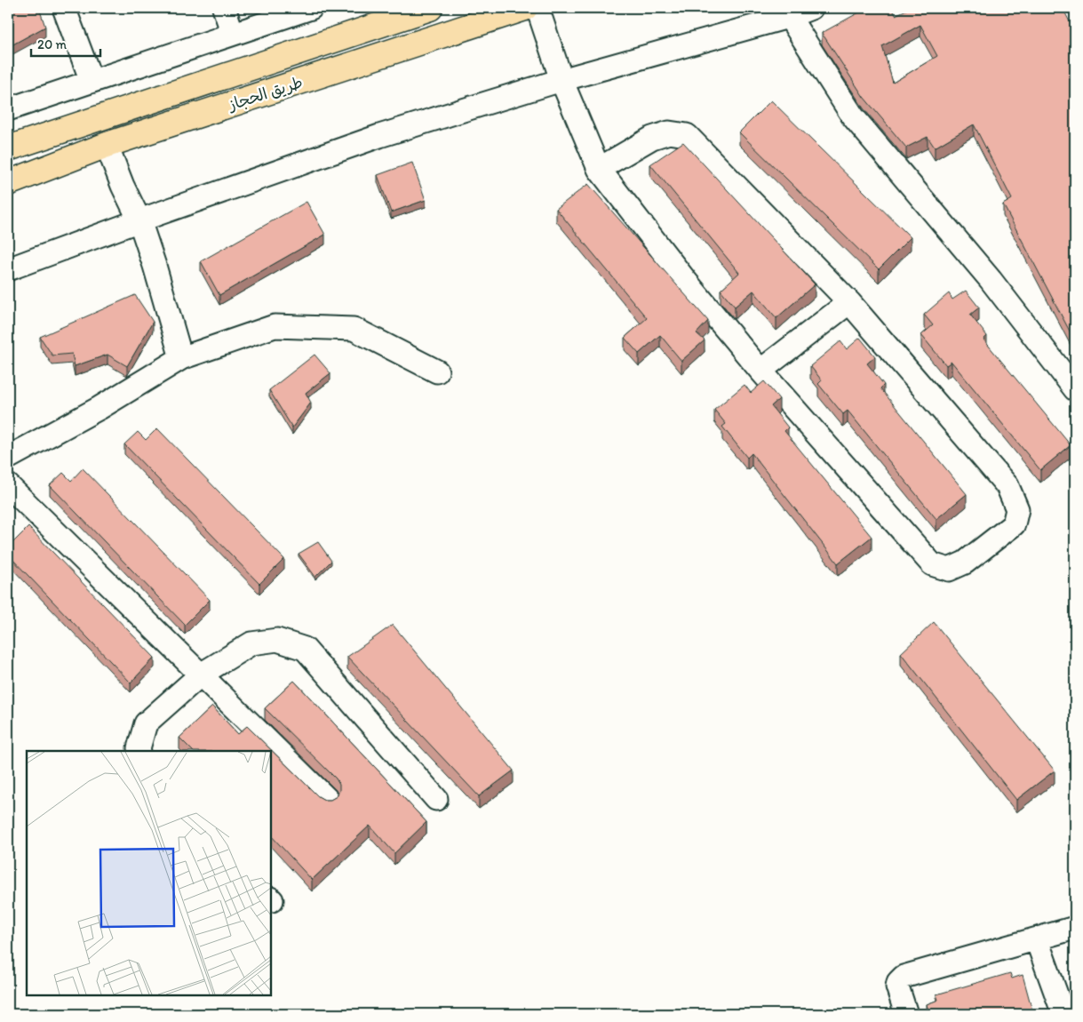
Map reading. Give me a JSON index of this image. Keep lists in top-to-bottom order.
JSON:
{
  "streets": {
    "main road": ["طريق الحجاز"]
  },
  "scale_bar": "20 m"
}
